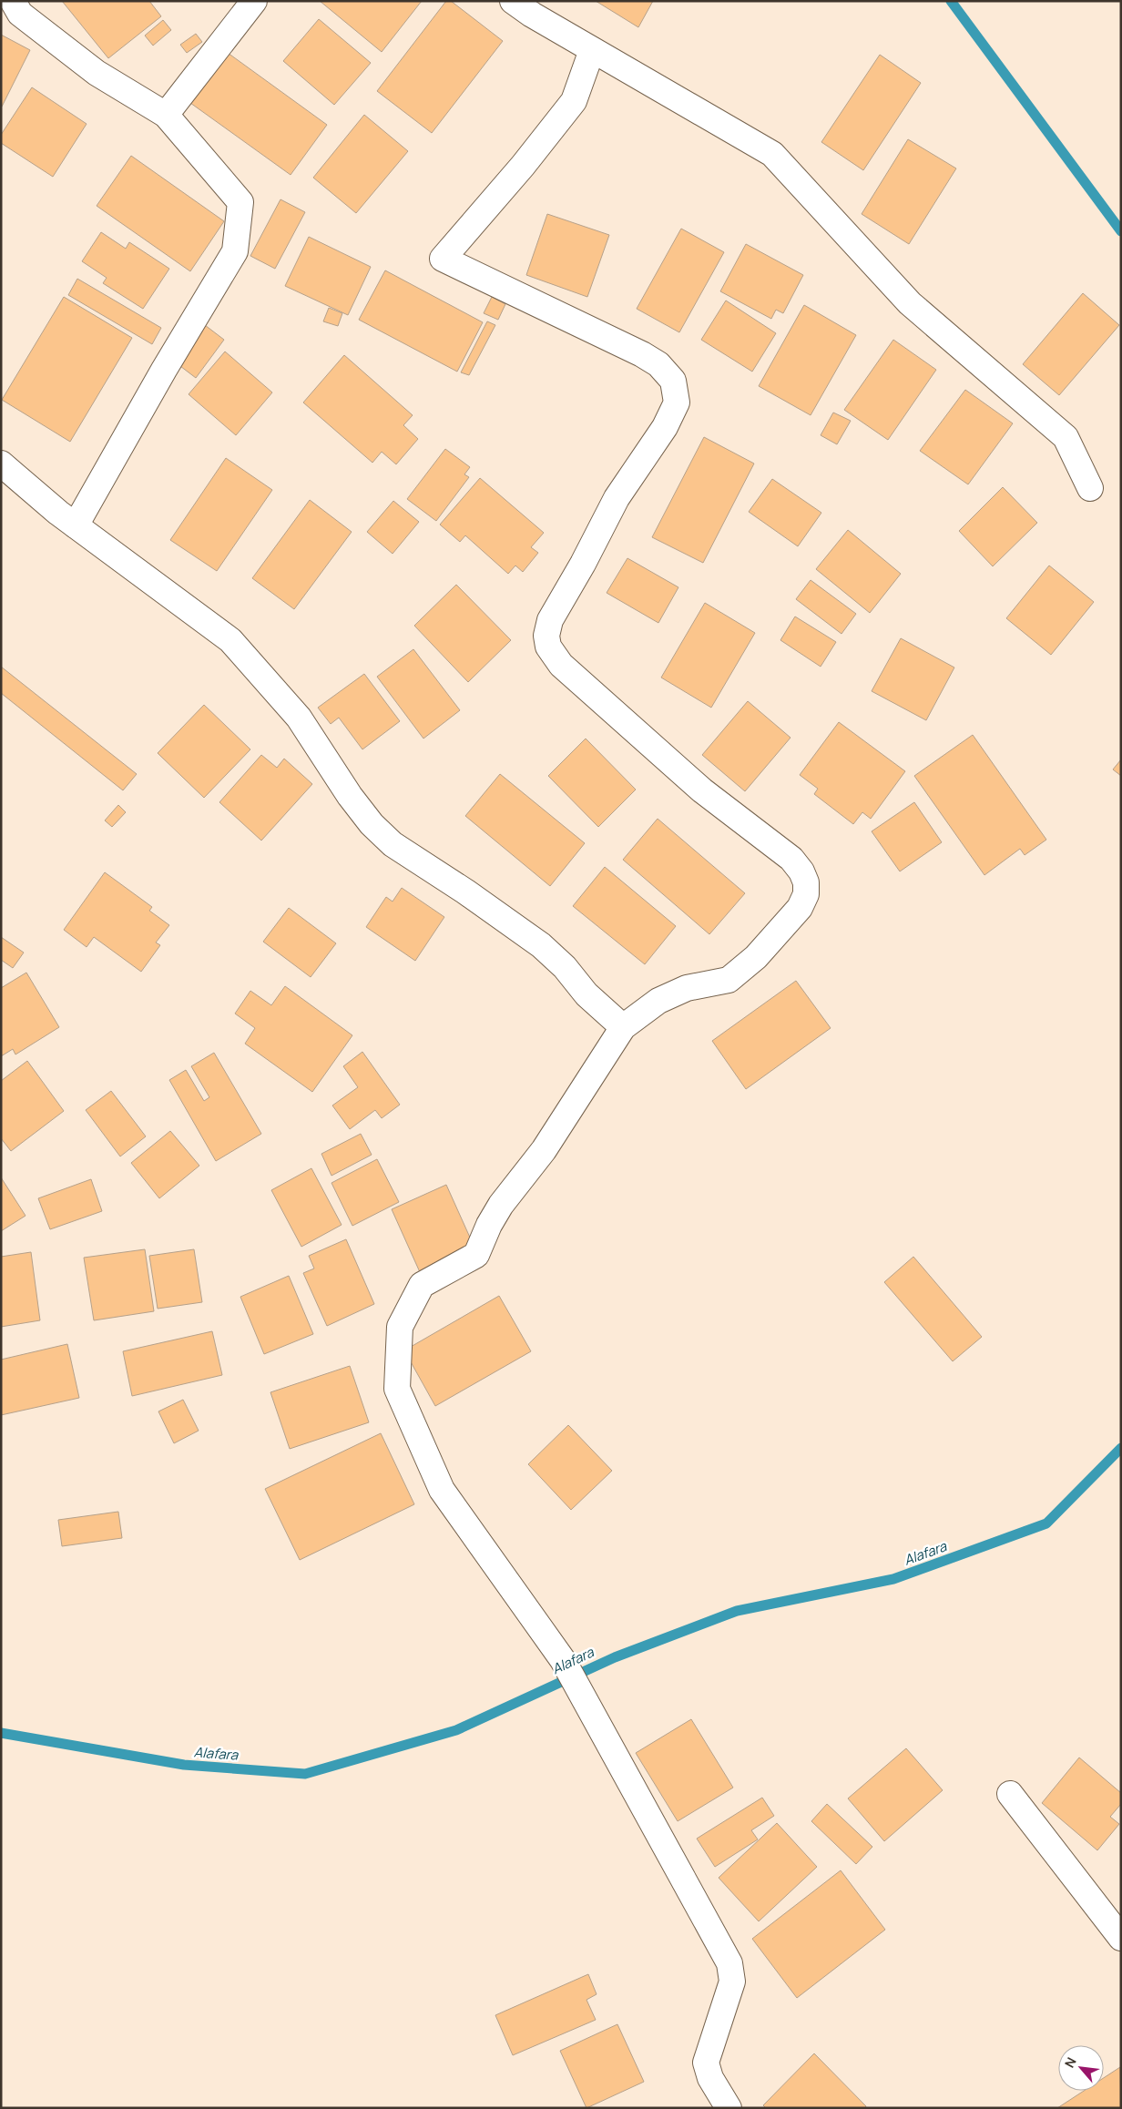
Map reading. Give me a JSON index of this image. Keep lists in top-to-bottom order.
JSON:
{
  "water": ["Alafara"],
  "north": "top left"
}
